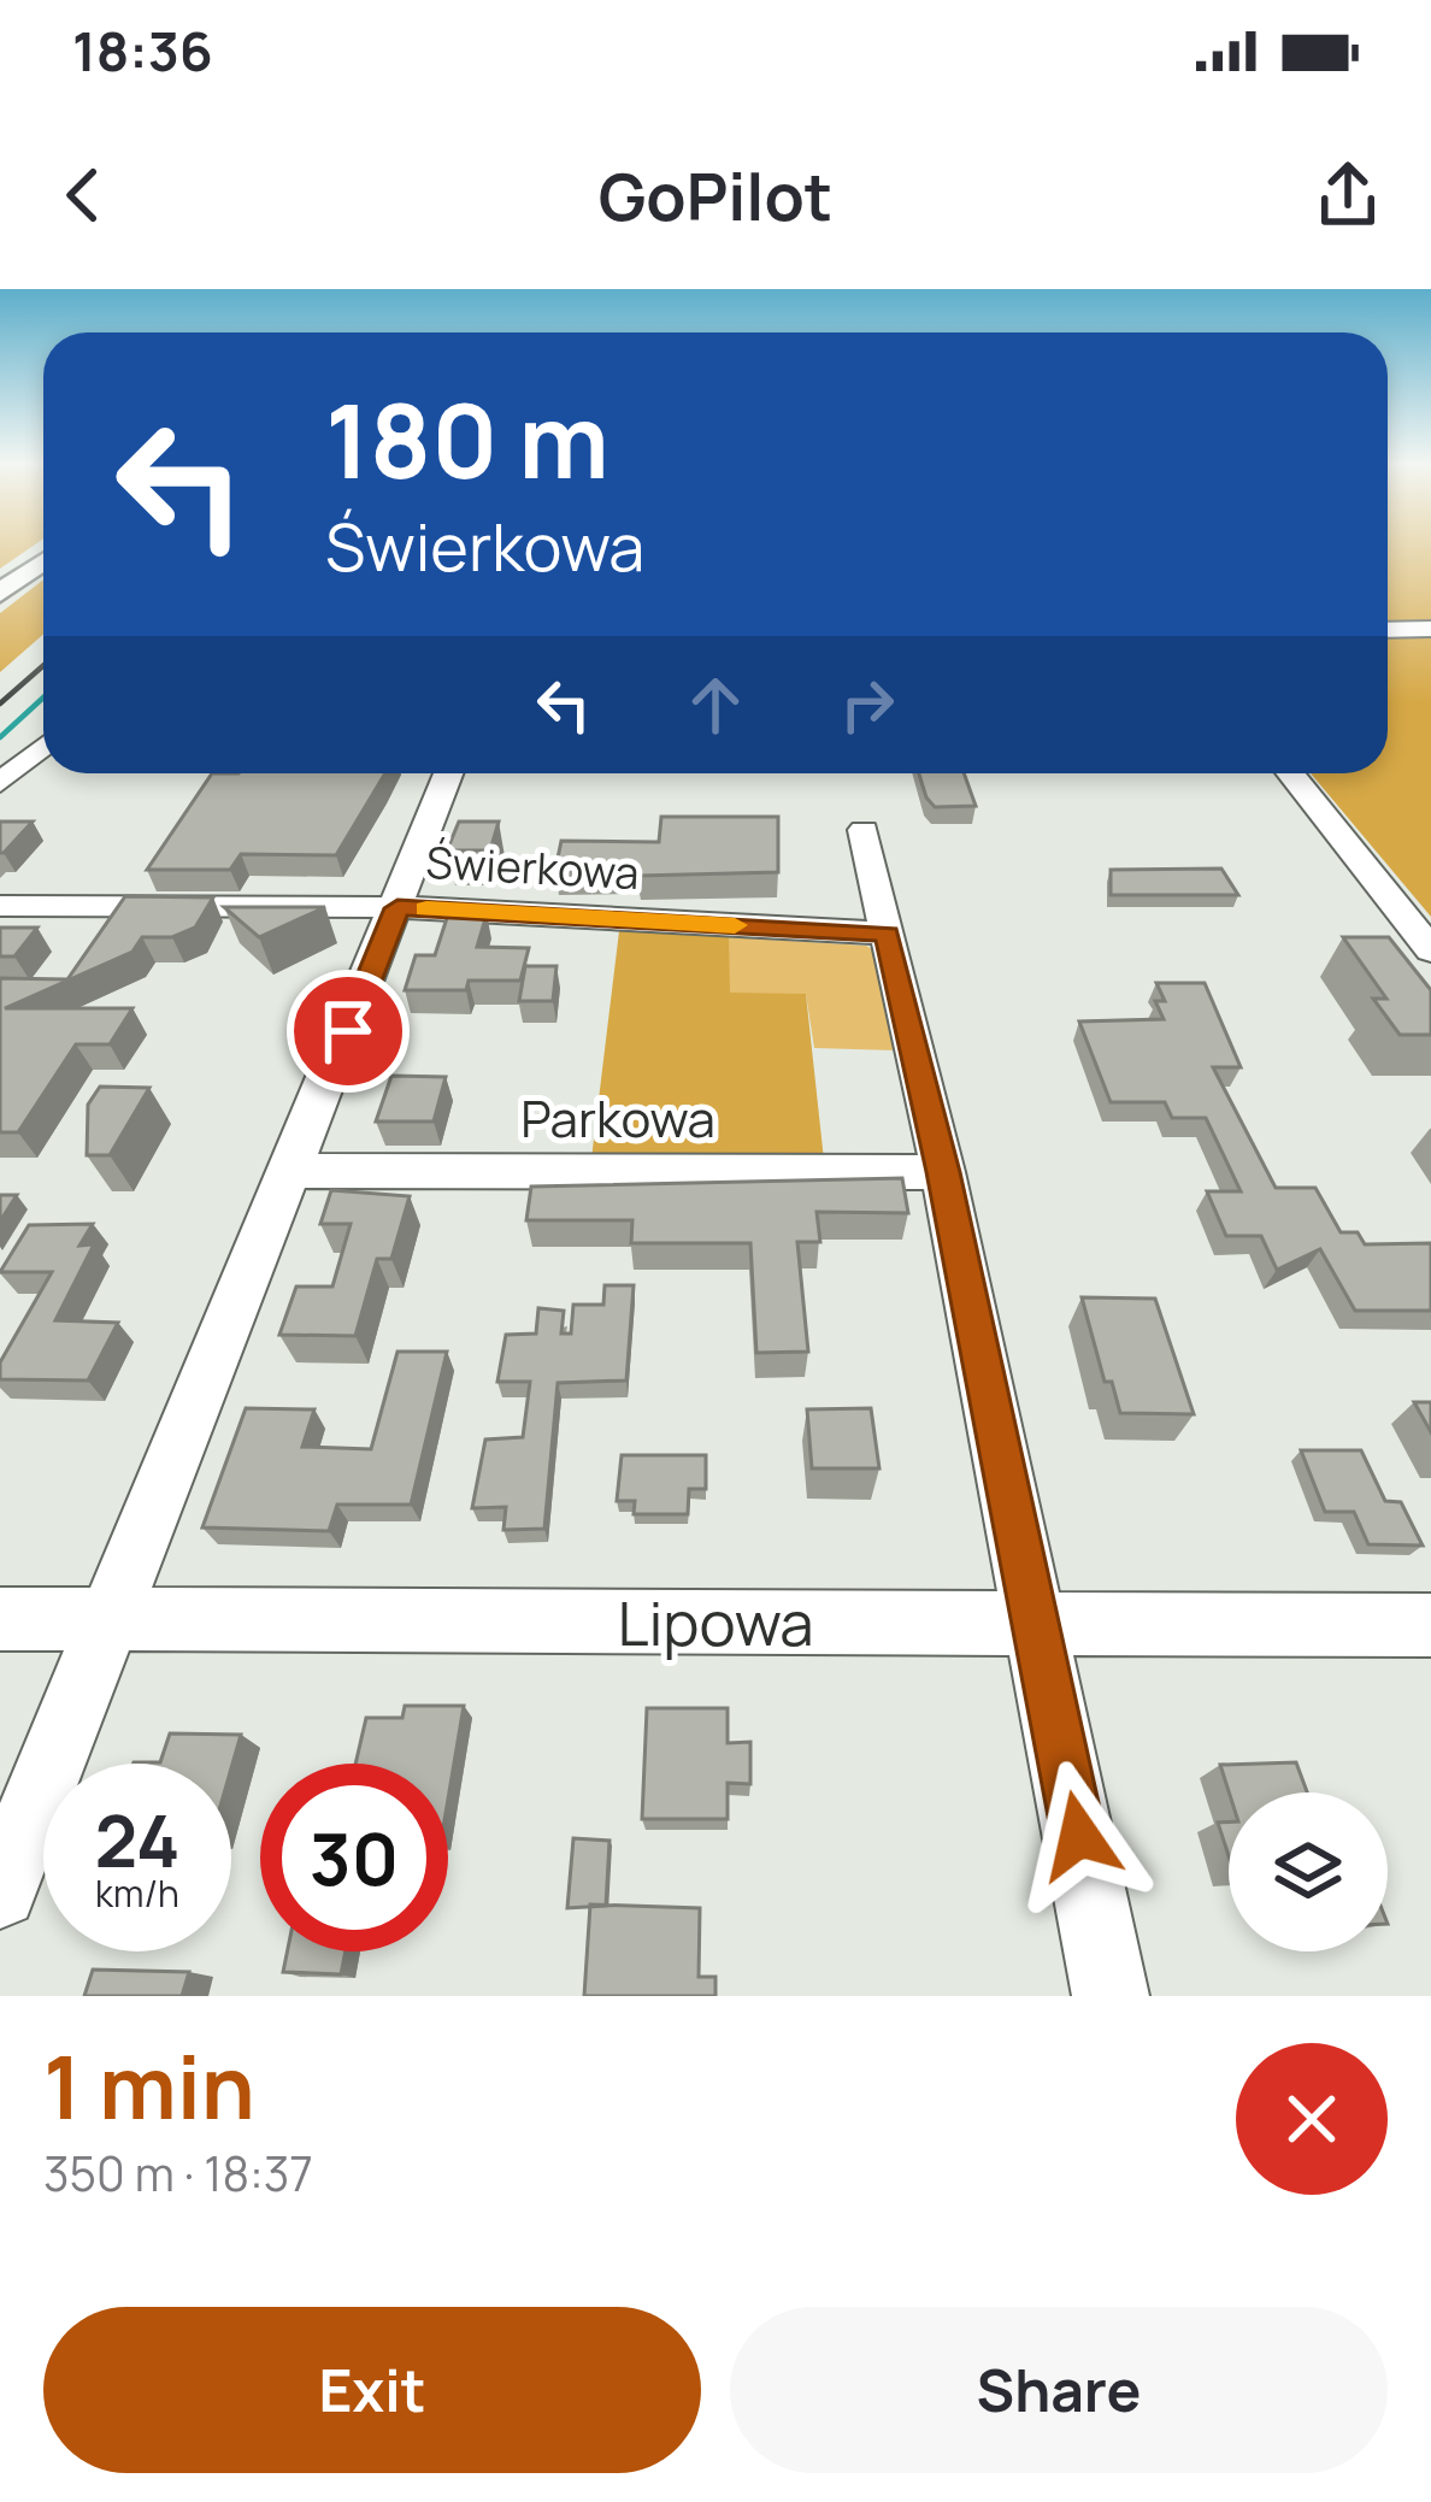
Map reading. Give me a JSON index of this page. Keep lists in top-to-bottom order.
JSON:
{
  "streets": {
    "street": ["Świerkowa", "Parkowa", "Lipowa"]
  },
  "page": {
    "status": "18:36",
    "header": "GoPilot",
    "turn": ["180 m", "Świerkowa"],
    "speed": "24 km/h",
    "limit": "30",
    "heading": ["1 min", "350 m · 18:37"],
    "buttons": ["Exit", "Share"]
  }
}
